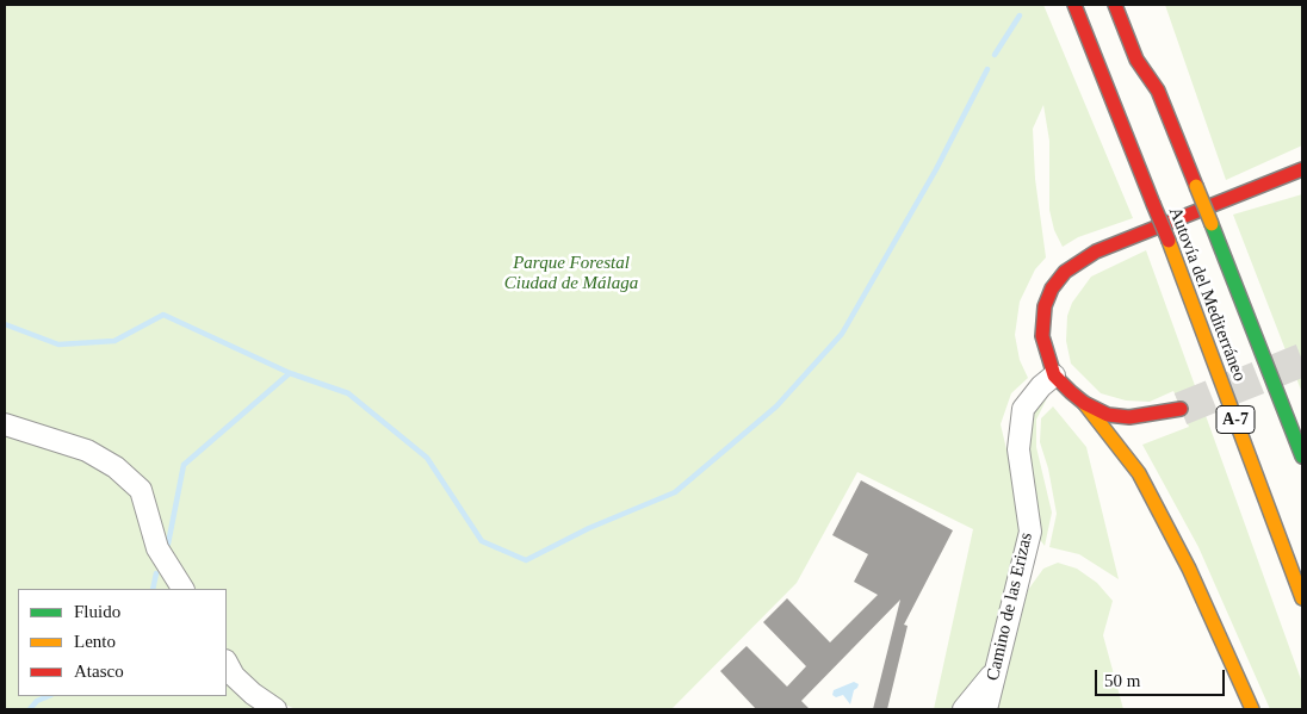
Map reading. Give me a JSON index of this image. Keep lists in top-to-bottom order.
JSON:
{
  "streets": {
    "main road": ["Autovía del Mediterráneo", "A-7"],
    "street": ["Camino de las Erizas"]
  },
  "parks": ["Parque Forestal Ciudad de Málaga"],
  "legend": ["Fluido", "Lento", "Atasco"],
  "scale_bar": "50 m"
}
